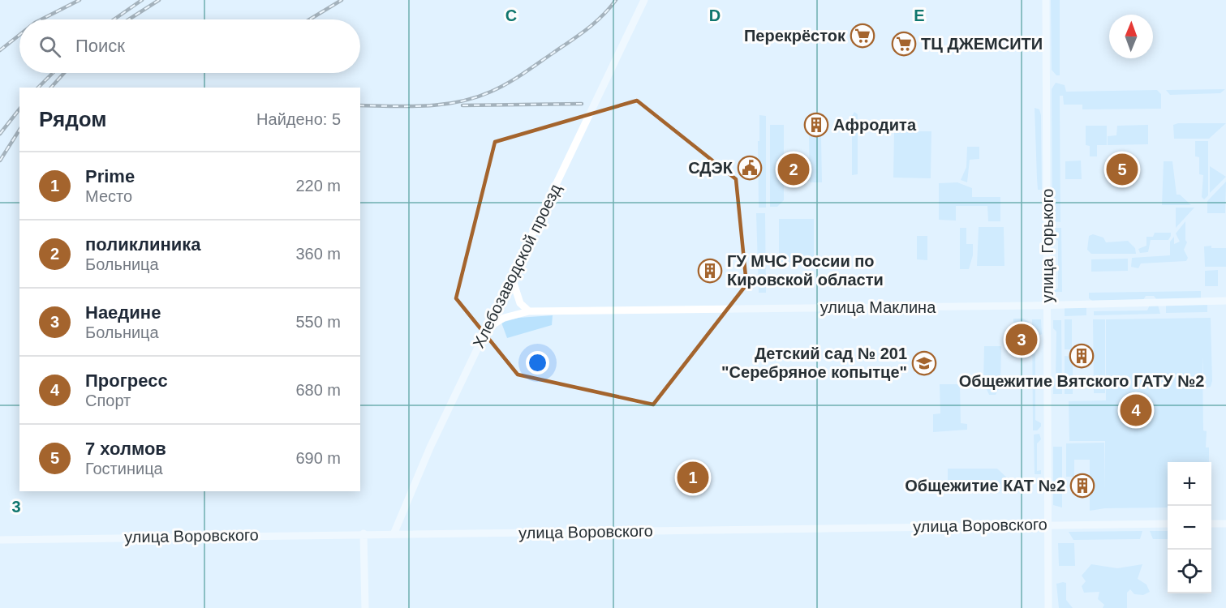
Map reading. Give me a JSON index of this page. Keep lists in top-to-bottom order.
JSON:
{
  "streets": {
    "street": [
      "улица Горького",
      "Хлебозаводской проезд",
      "улица Маклина",
      "улица Воровского"
    ]
  },
  "crossings": [
    ["улица Горького", "улица Маклина"],
    ["улица Горького", "улица Воровского"],
    ["Хлебозаводской проезд", "улица Маклина"],
    ["Хлебозаводской проезд", "улица Воровского"]
  ],
  "places": {
    "supermarket": ["Перекрёсток", "ТЦ ДЖЕМСИТИ"],
    "building": [
      "Афродита",
      "ГУ МЧС России по Кировской области",
      "Общежитие Вятского ГАТУ №2",
      "Общежитие КАТ №2"
    ],
    "public building": ["СДЭК"],
    "school or university": ["Детский сад № 201 \"Серебряное копытце\""]
  },
  "north": "top",
  "page": {
    "search": "Поиск",
    "heading": ["Рядом", "Найдено: 5"],
    "list": [
      {
        "mark": "1",
        "name": "Prime",
        "note": "Место",
        "value": "220 m"
      },
      {
        "mark": "2",
        "name": "поликлиника",
        "note": "Больница",
        "value": "360 m"
      },
      {
        "mark": "3",
        "name": "Наедине",
        "note": "Больница",
        "value": "550 m"
      },
      {
        "mark": "4",
        "name": "Прогресс",
        "note": "Спорт",
        "value": "680 m"
      },
      {
        "mark": "5",
        "name": "7 холмов",
        "note": "Гостиница",
        "value": "690 m"
      }
    ],
    "pins": [
      "2",
      "5",
      "3",
      "4",
      "1"
    ],
    "map_buttons": ["+", "−"]
  },
  "grid": {
    "columns": ["C", "D", "E"],
    "rows": ["3"]
  }
}
